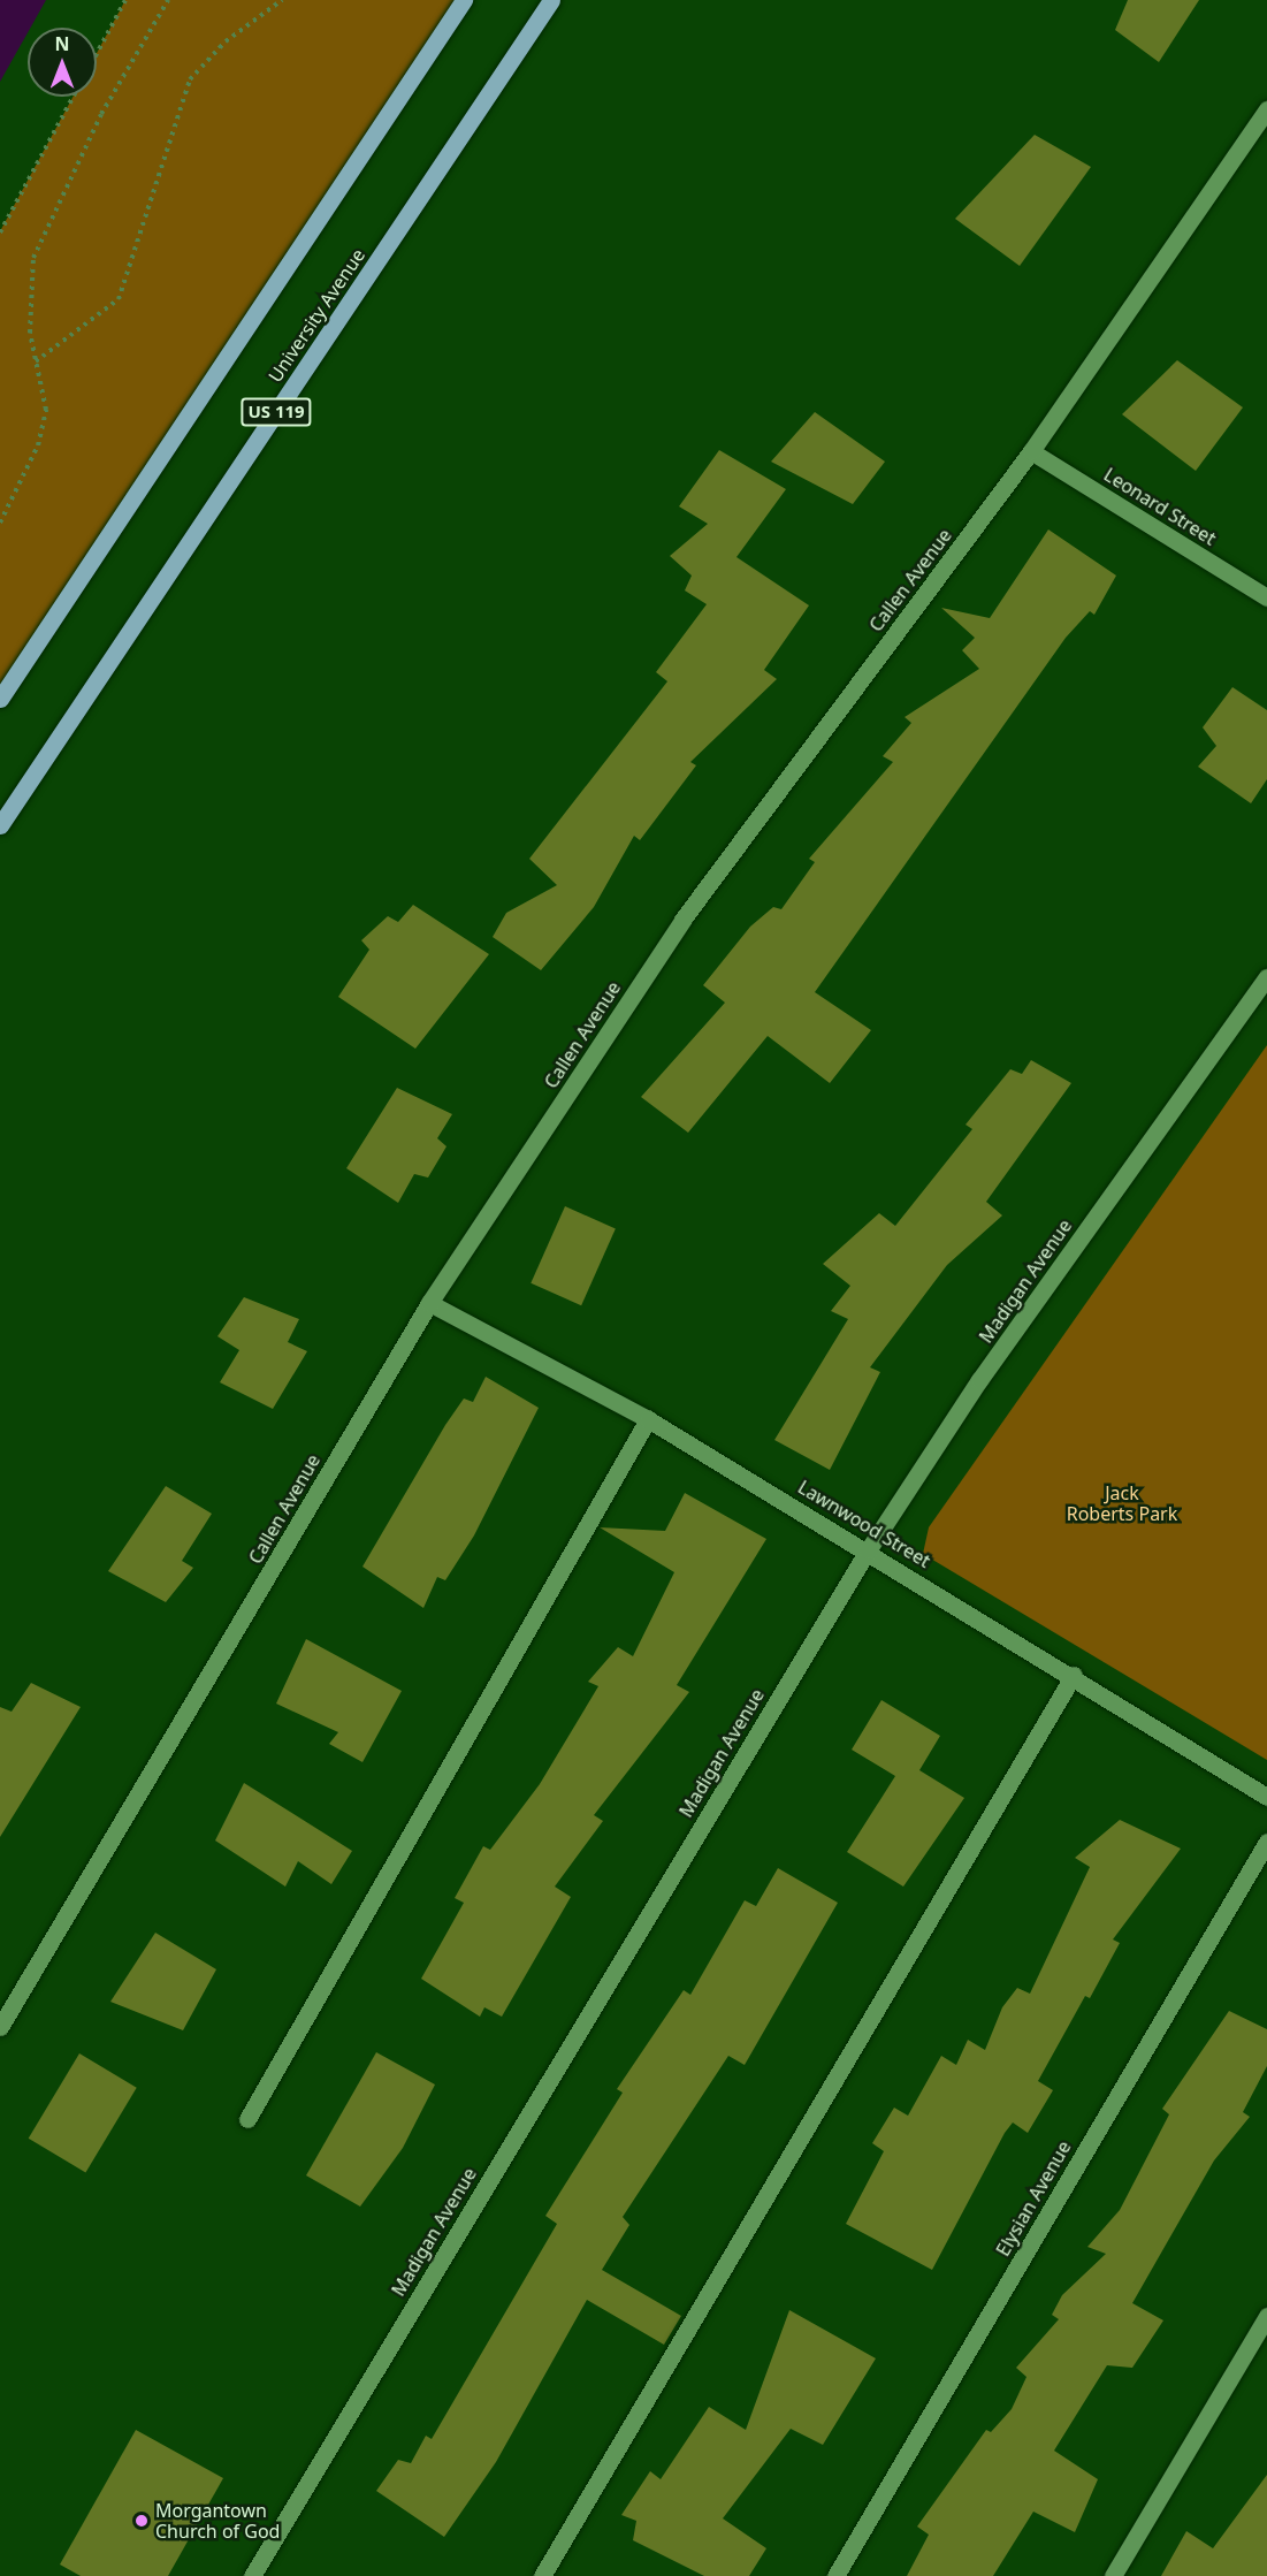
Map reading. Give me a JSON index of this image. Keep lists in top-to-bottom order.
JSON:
{
  "streets": {
    "main road": ["University Avenue", "US 119"],
    "street": [
      "Leonard Street",
      "Callen Avenue",
      "Madigan Avenue",
      "Lawnwood Street",
      "Elysian Avenue"
    ]
  },
  "crossings": [
    ["Leonard Street", "Callen Avenue"],
    ["Callen Avenue", "Lawnwood Street"],
    ["Madigan Avenue", "Lawnwood Street"]
  ],
  "parks": ["Jack Roberts Park"],
  "places": ["Morgantown Church of God"],
  "north": "top"
}
